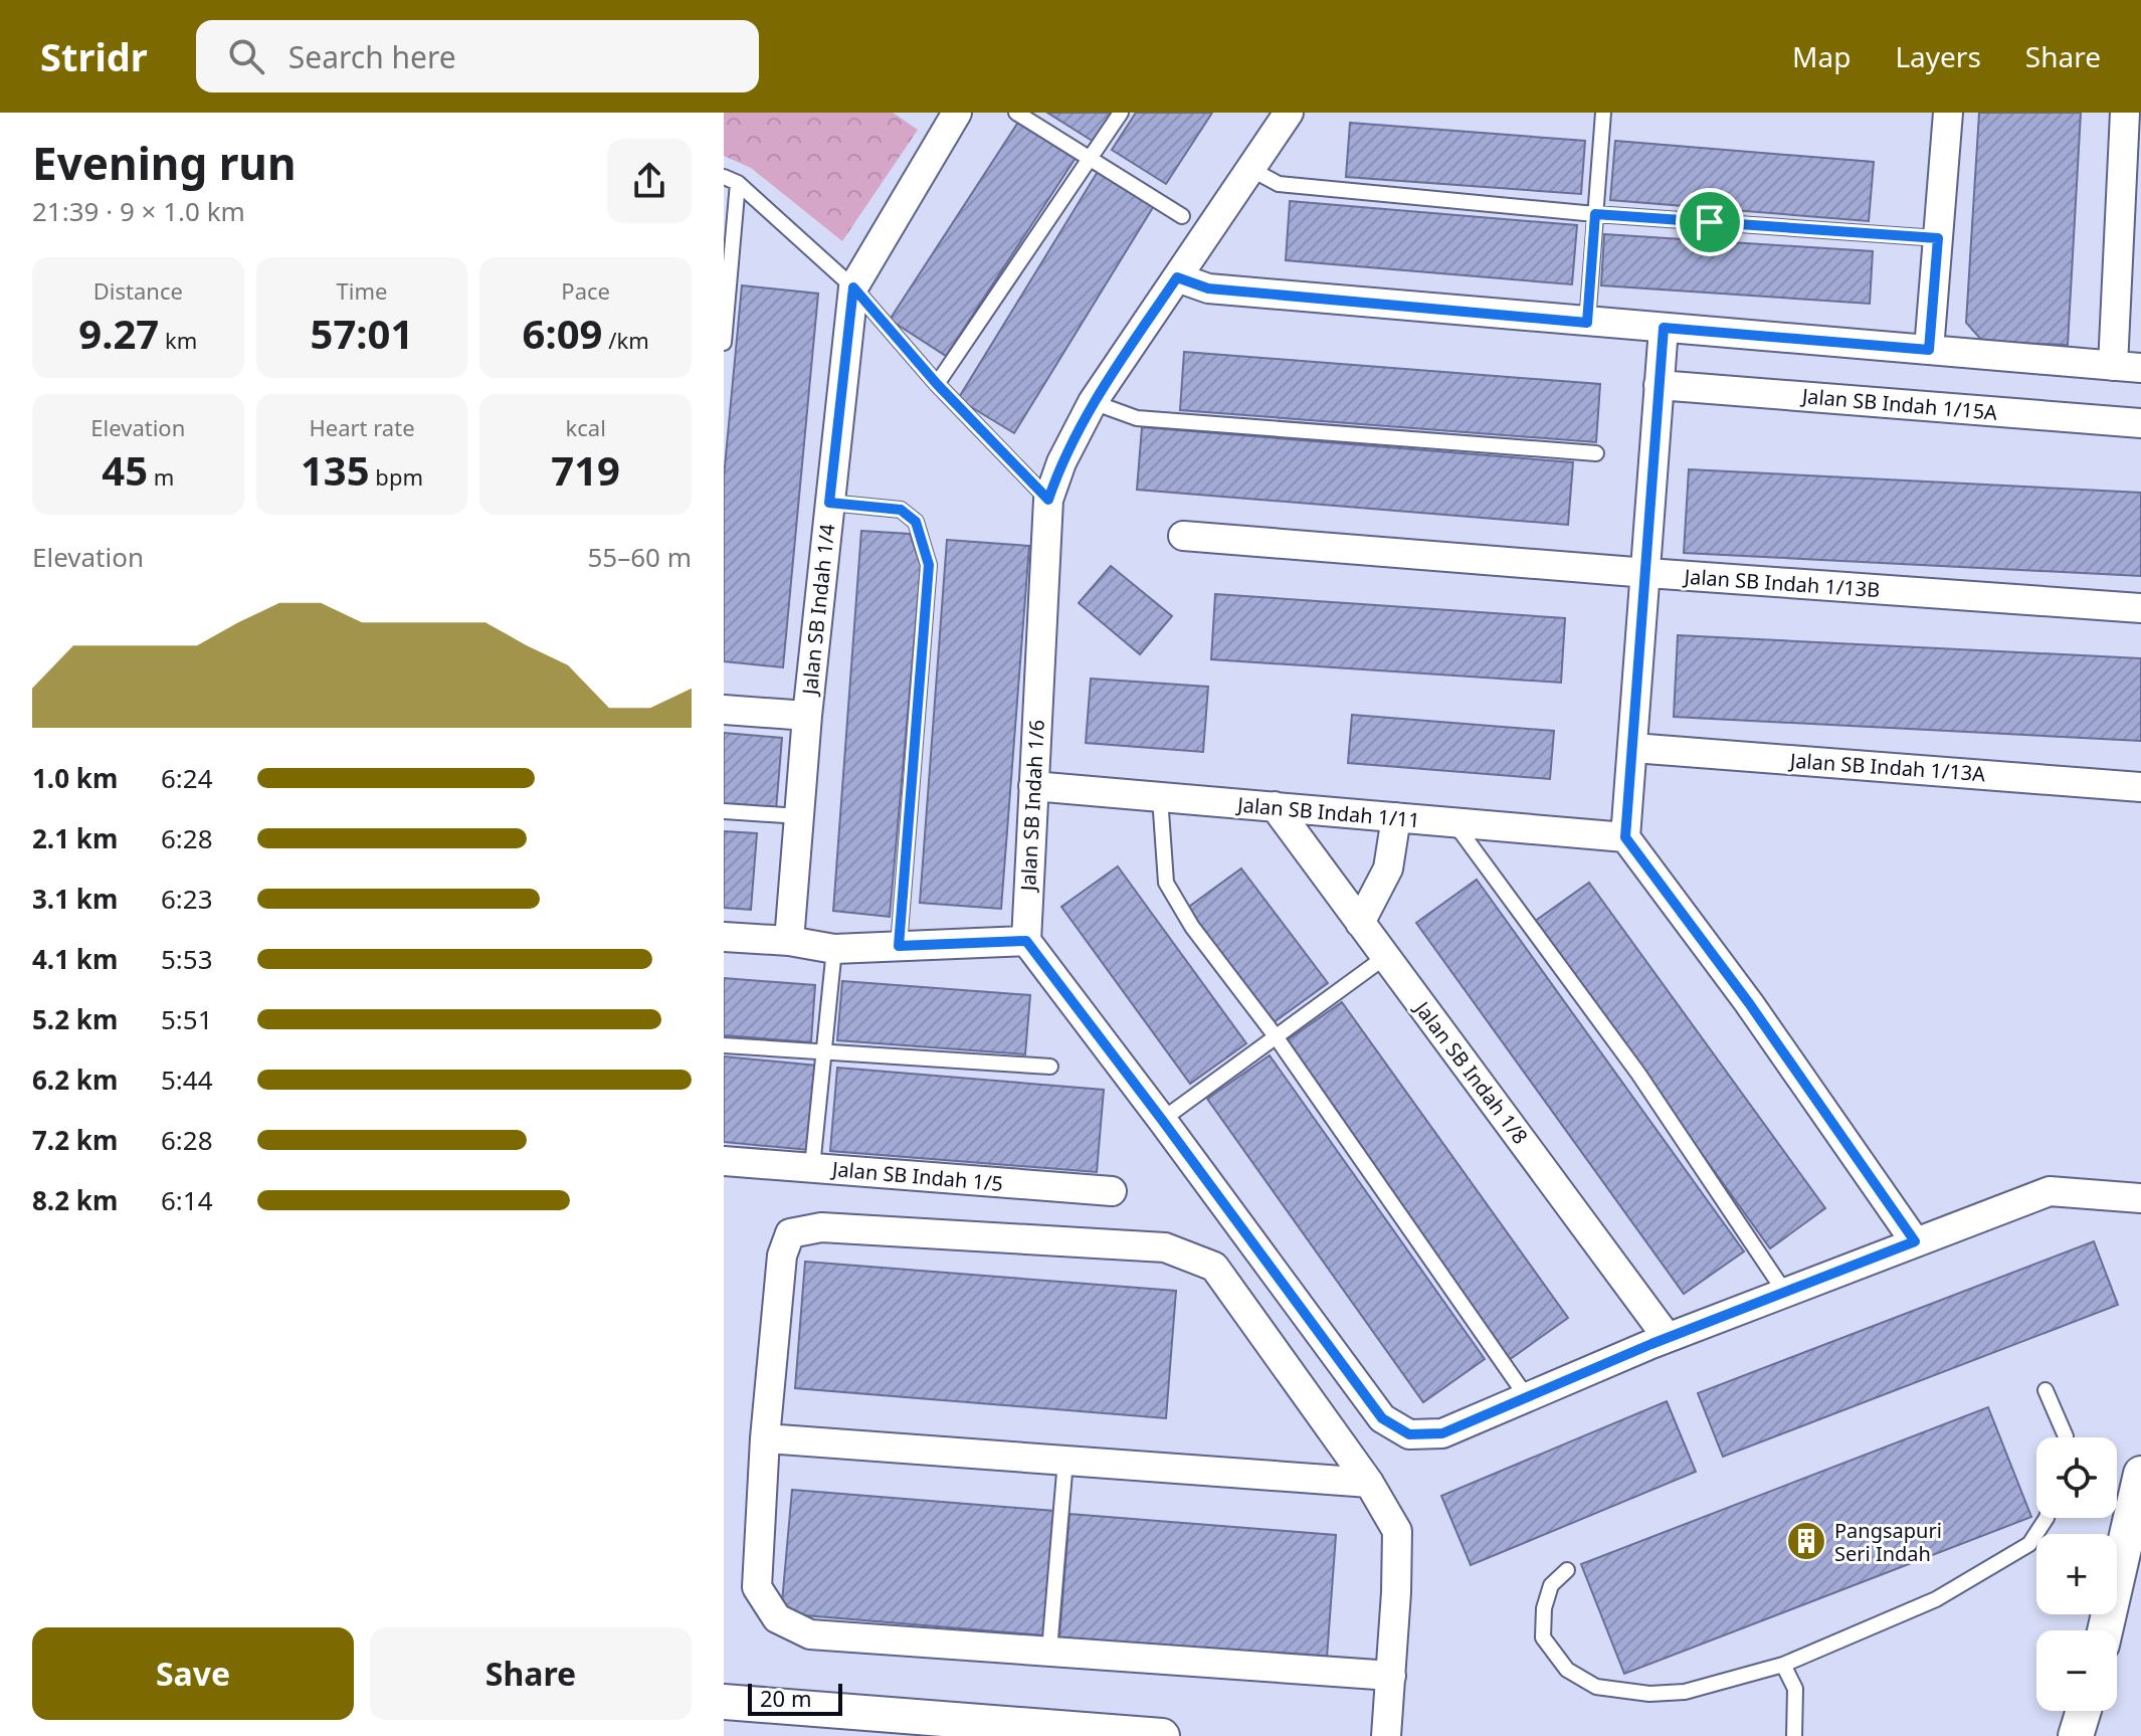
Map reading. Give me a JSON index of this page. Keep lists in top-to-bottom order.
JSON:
{
  "streets": {
    "street": [
      "Jalan SB Indah 1/15A",
      "Jalan SB Indah 1/13B",
      "Jalan SB Indah 1/4",
      "Jalan SB Indah 1/13A",
      "Jalan SB Indah 1/6",
      "Jalan SB Indah 1/11",
      "Jalan SB Indah 1/8",
      "Jalan SB Indah 1/5"
    ]
  },
  "crossings": [
    ["Jalan SB Indah 1/6", "Jalan SB Indah 1/11"],
    ["Jalan SB Indah 1/11", "Jalan SB Indah 1/8"]
  ],
  "places": {
    "building": ["Pangsapuri Seri Indah"]
  },
  "scale_bar": "20 m",
  "page": {
    "header": "Stridr",
    "search": "Search here",
    "nav": ["Map", "Layers", "Share"],
    "heading": ["Evening run", "21:39 · 9 × 1.0 km"],
    "stats": [
      ["Distance", "9.27 km"],
      ["Time", "57:01"],
      ["Pace", "6:09 /km"],
      ["Elevation", "45 m"],
      ["Heart rate", "135 bpm"],
      ["kcal", "719"]
    ],
    "chart": ["Elevation", "55–60 m"],
    "list": [
      {
        "name": "1.0 km",
        "note": "6:24"
      },
      {
        "name": "2.1 km",
        "note": "6:28"
      },
      {
        "name": "3.1 km",
        "note": "6:23"
      },
      {
        "name": "4.1 km",
        "note": "5:53"
      },
      {
        "name": "5.2 km",
        "note": "5:51"
      },
      {
        "name": "6.2 km",
        "note": "5:44"
      },
      {
        "name": "7.2 km",
        "note": "6:28"
      },
      {
        "name": "8.2 km",
        "note": "6:14"
      }
    ],
    "map_buttons": ["+", "−"],
    "buttons": ["Save", "Share"],
    "scale": "20 m"
  }
}
